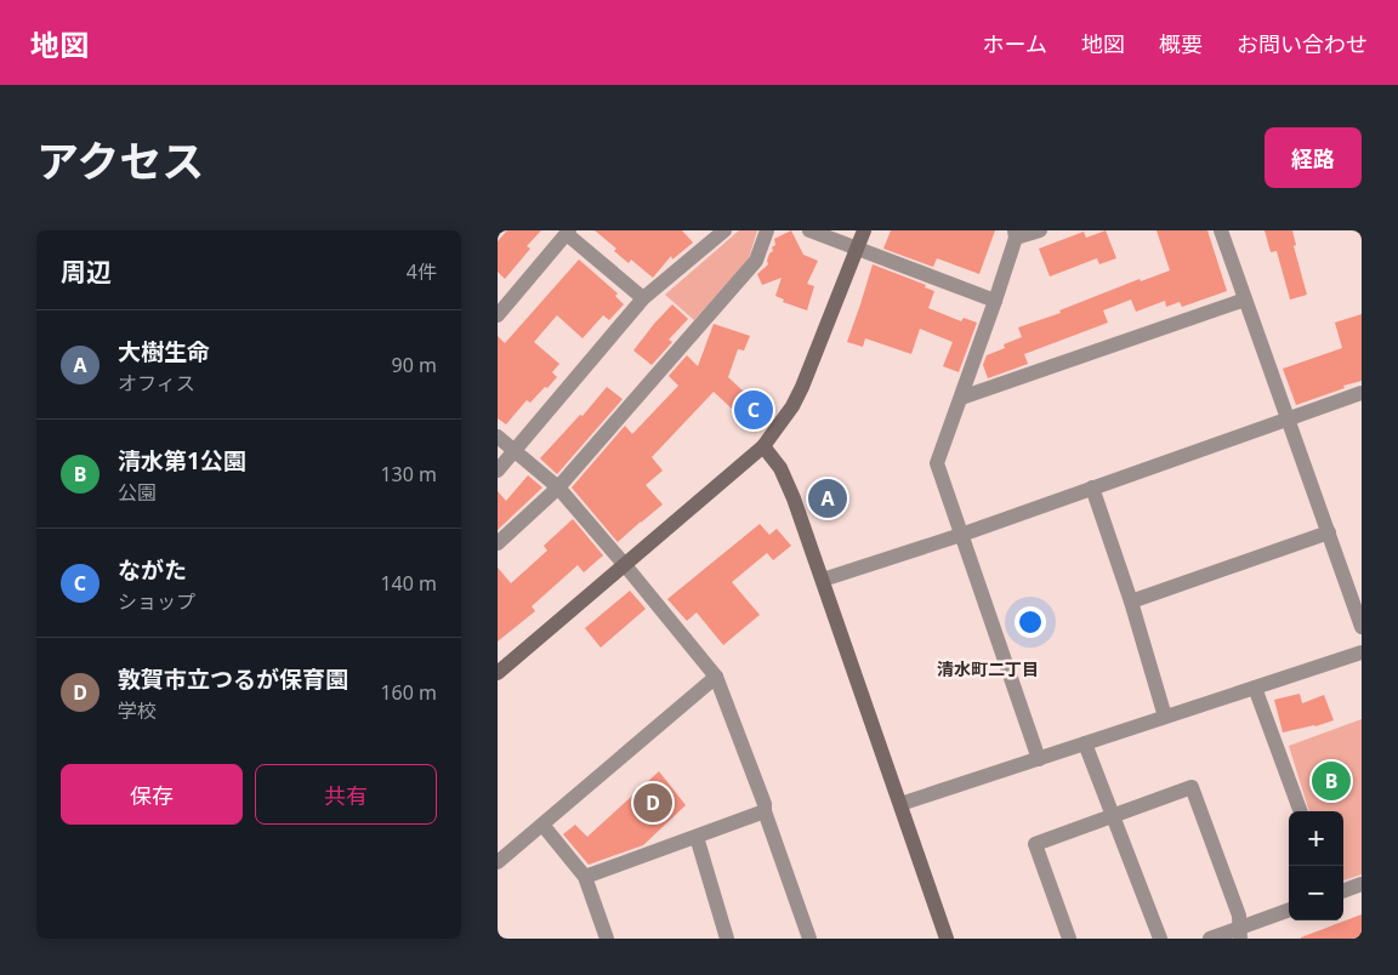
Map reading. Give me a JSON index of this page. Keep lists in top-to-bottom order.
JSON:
{
  "districts": ["清水町二丁目"],
  "page": {
    "header": "地図",
    "nav": [
      "ホーム",
      "地図",
      "概要",
      "お問い合わせ"
    ],
    "title": "アクセス",
    "buttons": [
      "経路",
      ["保存", "共有"]
    ],
    "heading": ["周辺", "4件"],
    "list": [
      {
        "mark": "A",
        "name": "大樹生命",
        "note": "オフィス",
        "value": "90 m"
      },
      {
        "mark": "B",
        "name": "清水第1公園",
        "note": "公園",
        "value": "130 m"
      },
      {
        "mark": "C",
        "name": "ながた",
        "note": "ショップ",
        "value": "140 m"
      },
      {
        "mark": "D",
        "name": "敦賀市立つるが保育園",
        "note": "学校",
        "value": "160 m"
      }
    ],
    "pins": [
      "C",
      "A",
      "B",
      "D"
    ],
    "map_buttons": ["+", "−"]
  }
}
